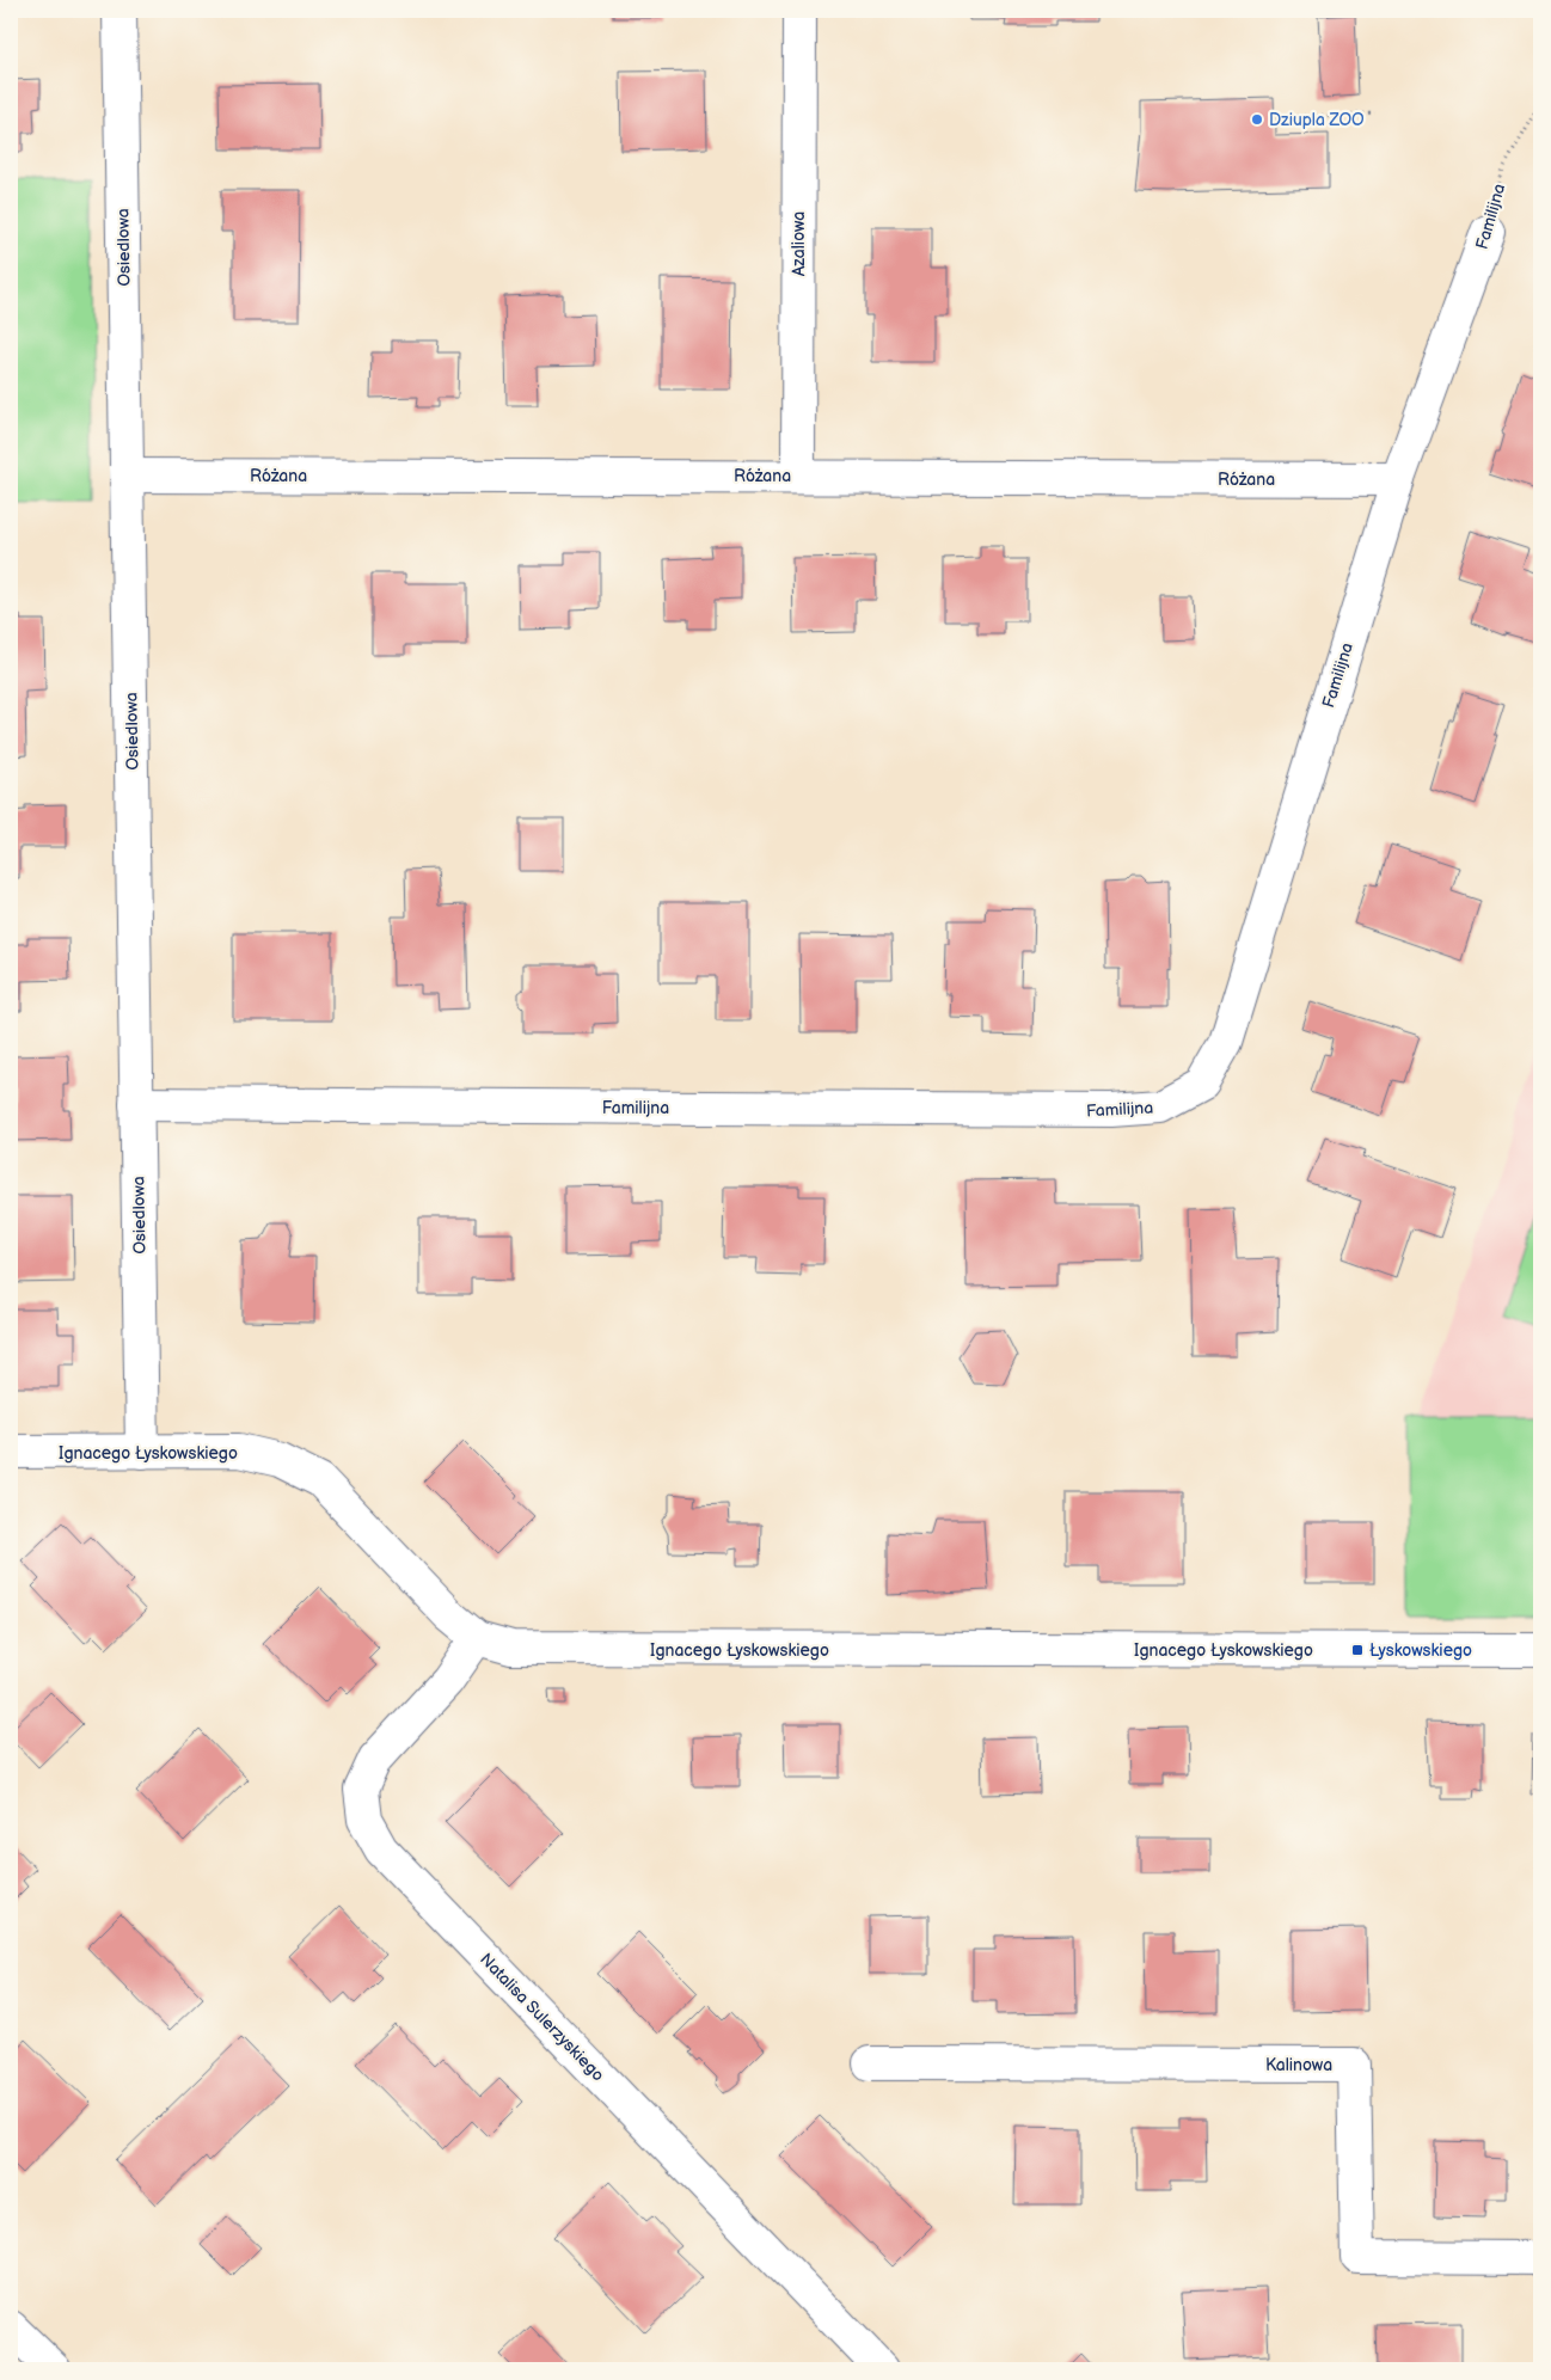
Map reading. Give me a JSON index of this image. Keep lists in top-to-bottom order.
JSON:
{
  "streets": {
    "street": [
      "Familijna",
      "Azaliowa",
      "Osiedlowa",
      "Różana",
      "Ignacego Łyskowskiego",
      "Natalisa Sulerzyskiego",
      "Kalinowa"
    ]
  },
  "crossings": [
    ["Familijna", "Osiedlowa"],
    ["Familijna", "Różana"],
    ["Azaliowa", "Różana"],
    ["Osiedlowa", "Różana"],
    ["Osiedlowa", "Ignacego Łyskowskiego"],
    ["Ignacego Łyskowskiego", "Natalisa Sulerzyskiego"]
  ],
  "places": {
    "other": ["Dziupla ZOO"],
    "transit": ["Łyskowskiego"]
  }
}
